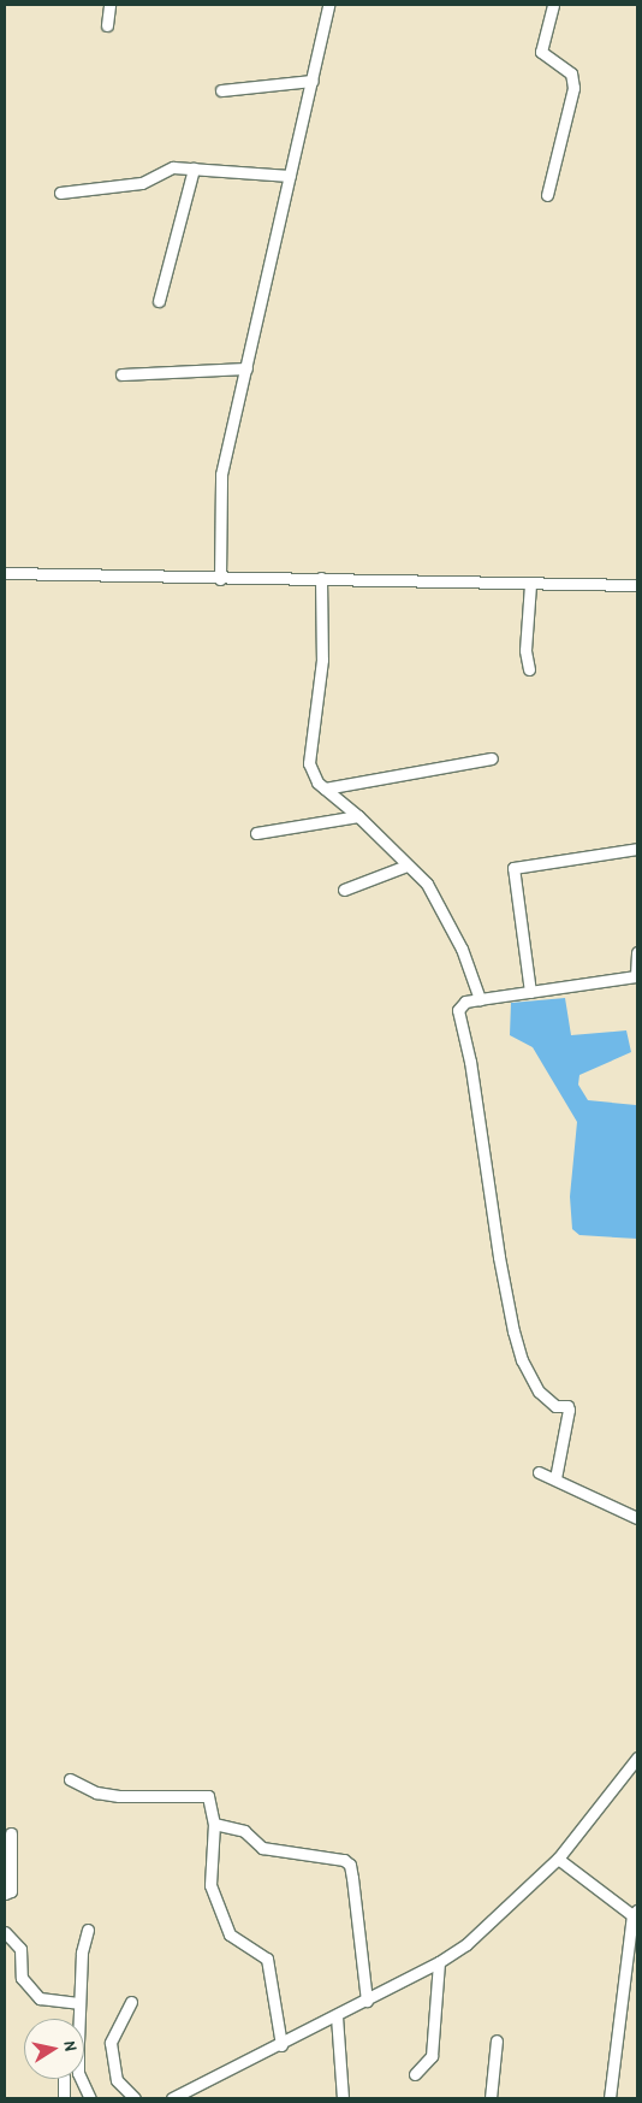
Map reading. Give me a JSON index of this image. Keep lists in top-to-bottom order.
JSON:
{
  "north": "right"
}
